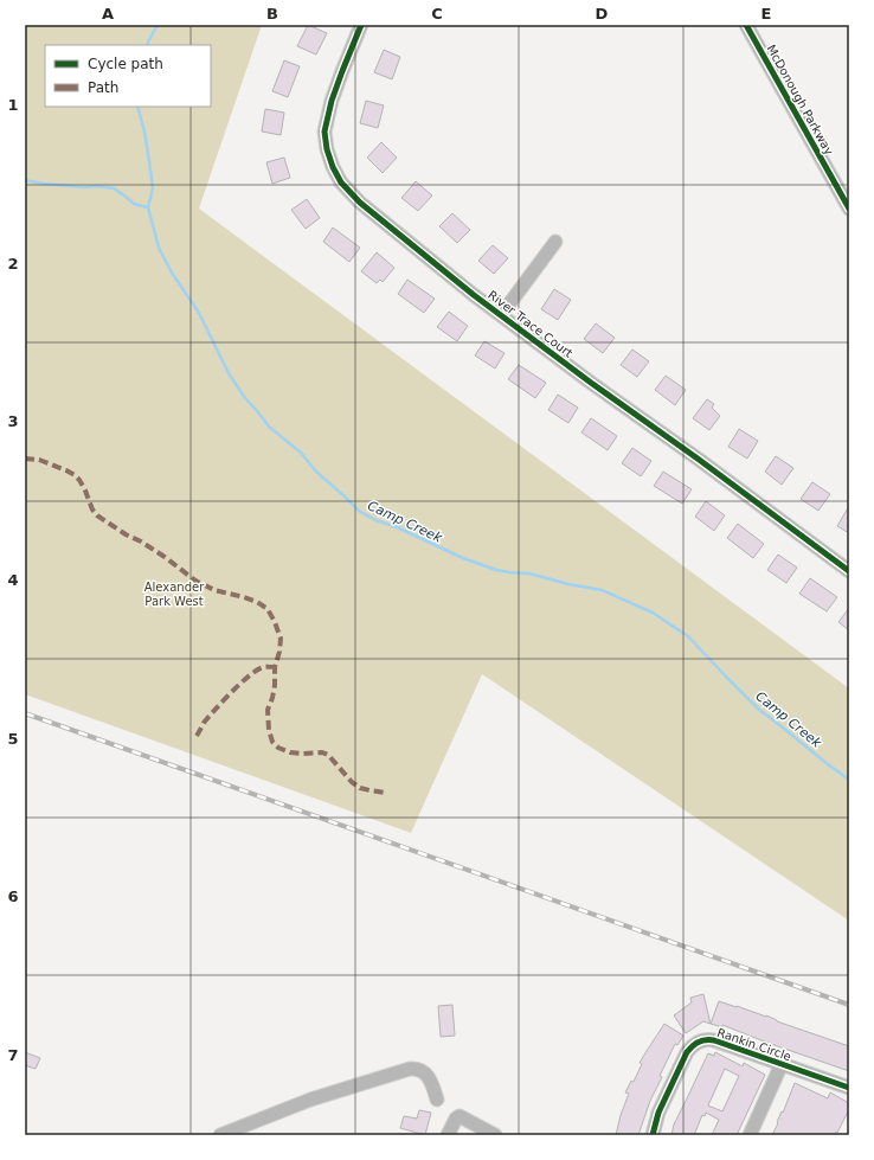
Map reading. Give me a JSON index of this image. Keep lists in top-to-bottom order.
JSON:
{
  "streets": {
    "street": ["McDonough Parkway", "River Trace Court", "Rankin Circle"]
  },
  "water": ["Camp Creek"],
  "parks": ["Alexander Park West"],
  "legend": ["Cycle path", "Path"],
  "grid": {
    "columns": [
      "A",
      "B",
      "C",
      "D",
      "E"
    ],
    "rows": [
      "1",
      "2",
      "3",
      "4",
      "5",
      "6",
      "7"
    ]
  }
}
